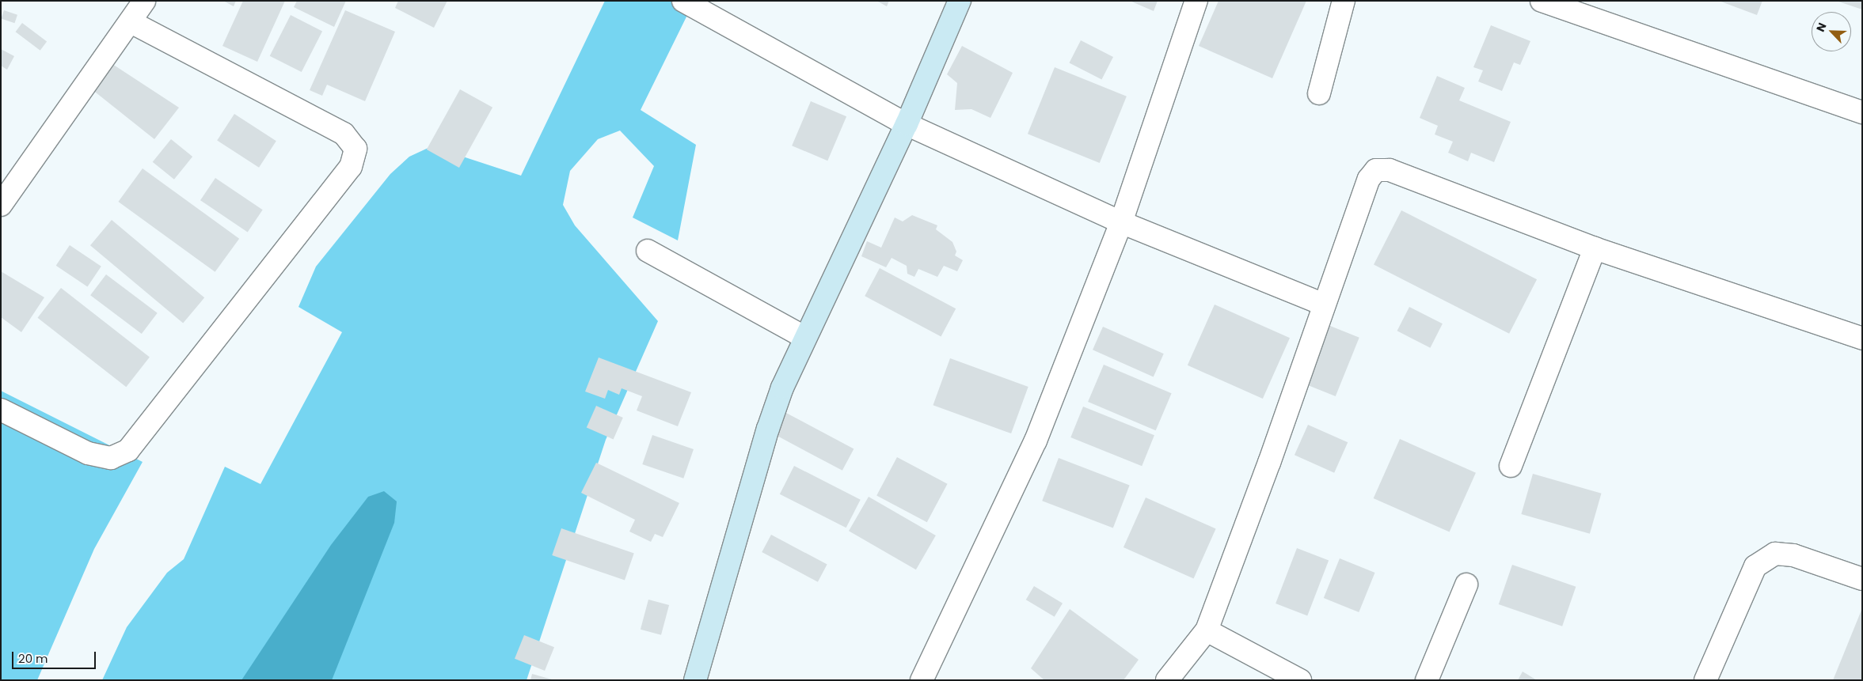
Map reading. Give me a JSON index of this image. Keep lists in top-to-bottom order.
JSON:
{
  "scale_bar": "20 m",
  "north": "top left"
}
